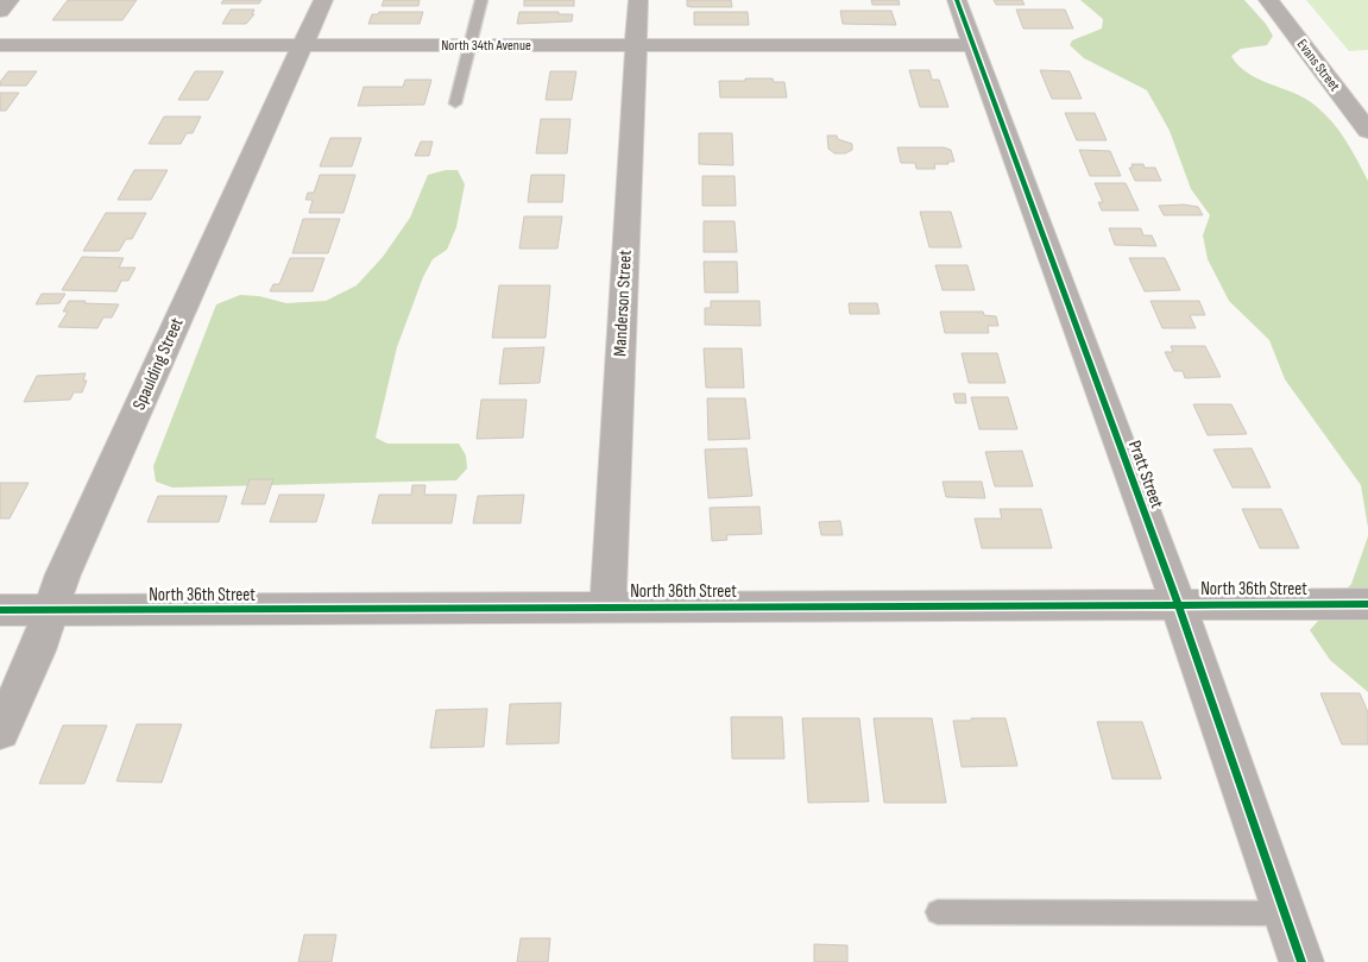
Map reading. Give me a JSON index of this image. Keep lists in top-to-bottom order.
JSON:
{
  "streets": {
    "street": [
      "North 34th Avenue",
      "Evans Street",
      "Manderson Street",
      "Spaulding Street",
      "Pratt Street",
      "North 36th Street"
    ]
  },
  "crossings": [
    ["North 34th Avenue", "Manderson Street"],
    ["North 34th Avenue", "Spaulding Street"],
    ["North 34th Avenue", "Pratt Street"],
    ["Manderson Street", "North 36th Street"],
    ["Spaulding Street", "North 36th Street"],
    ["Pratt Street", "North 36th Street"]
  ]
}
